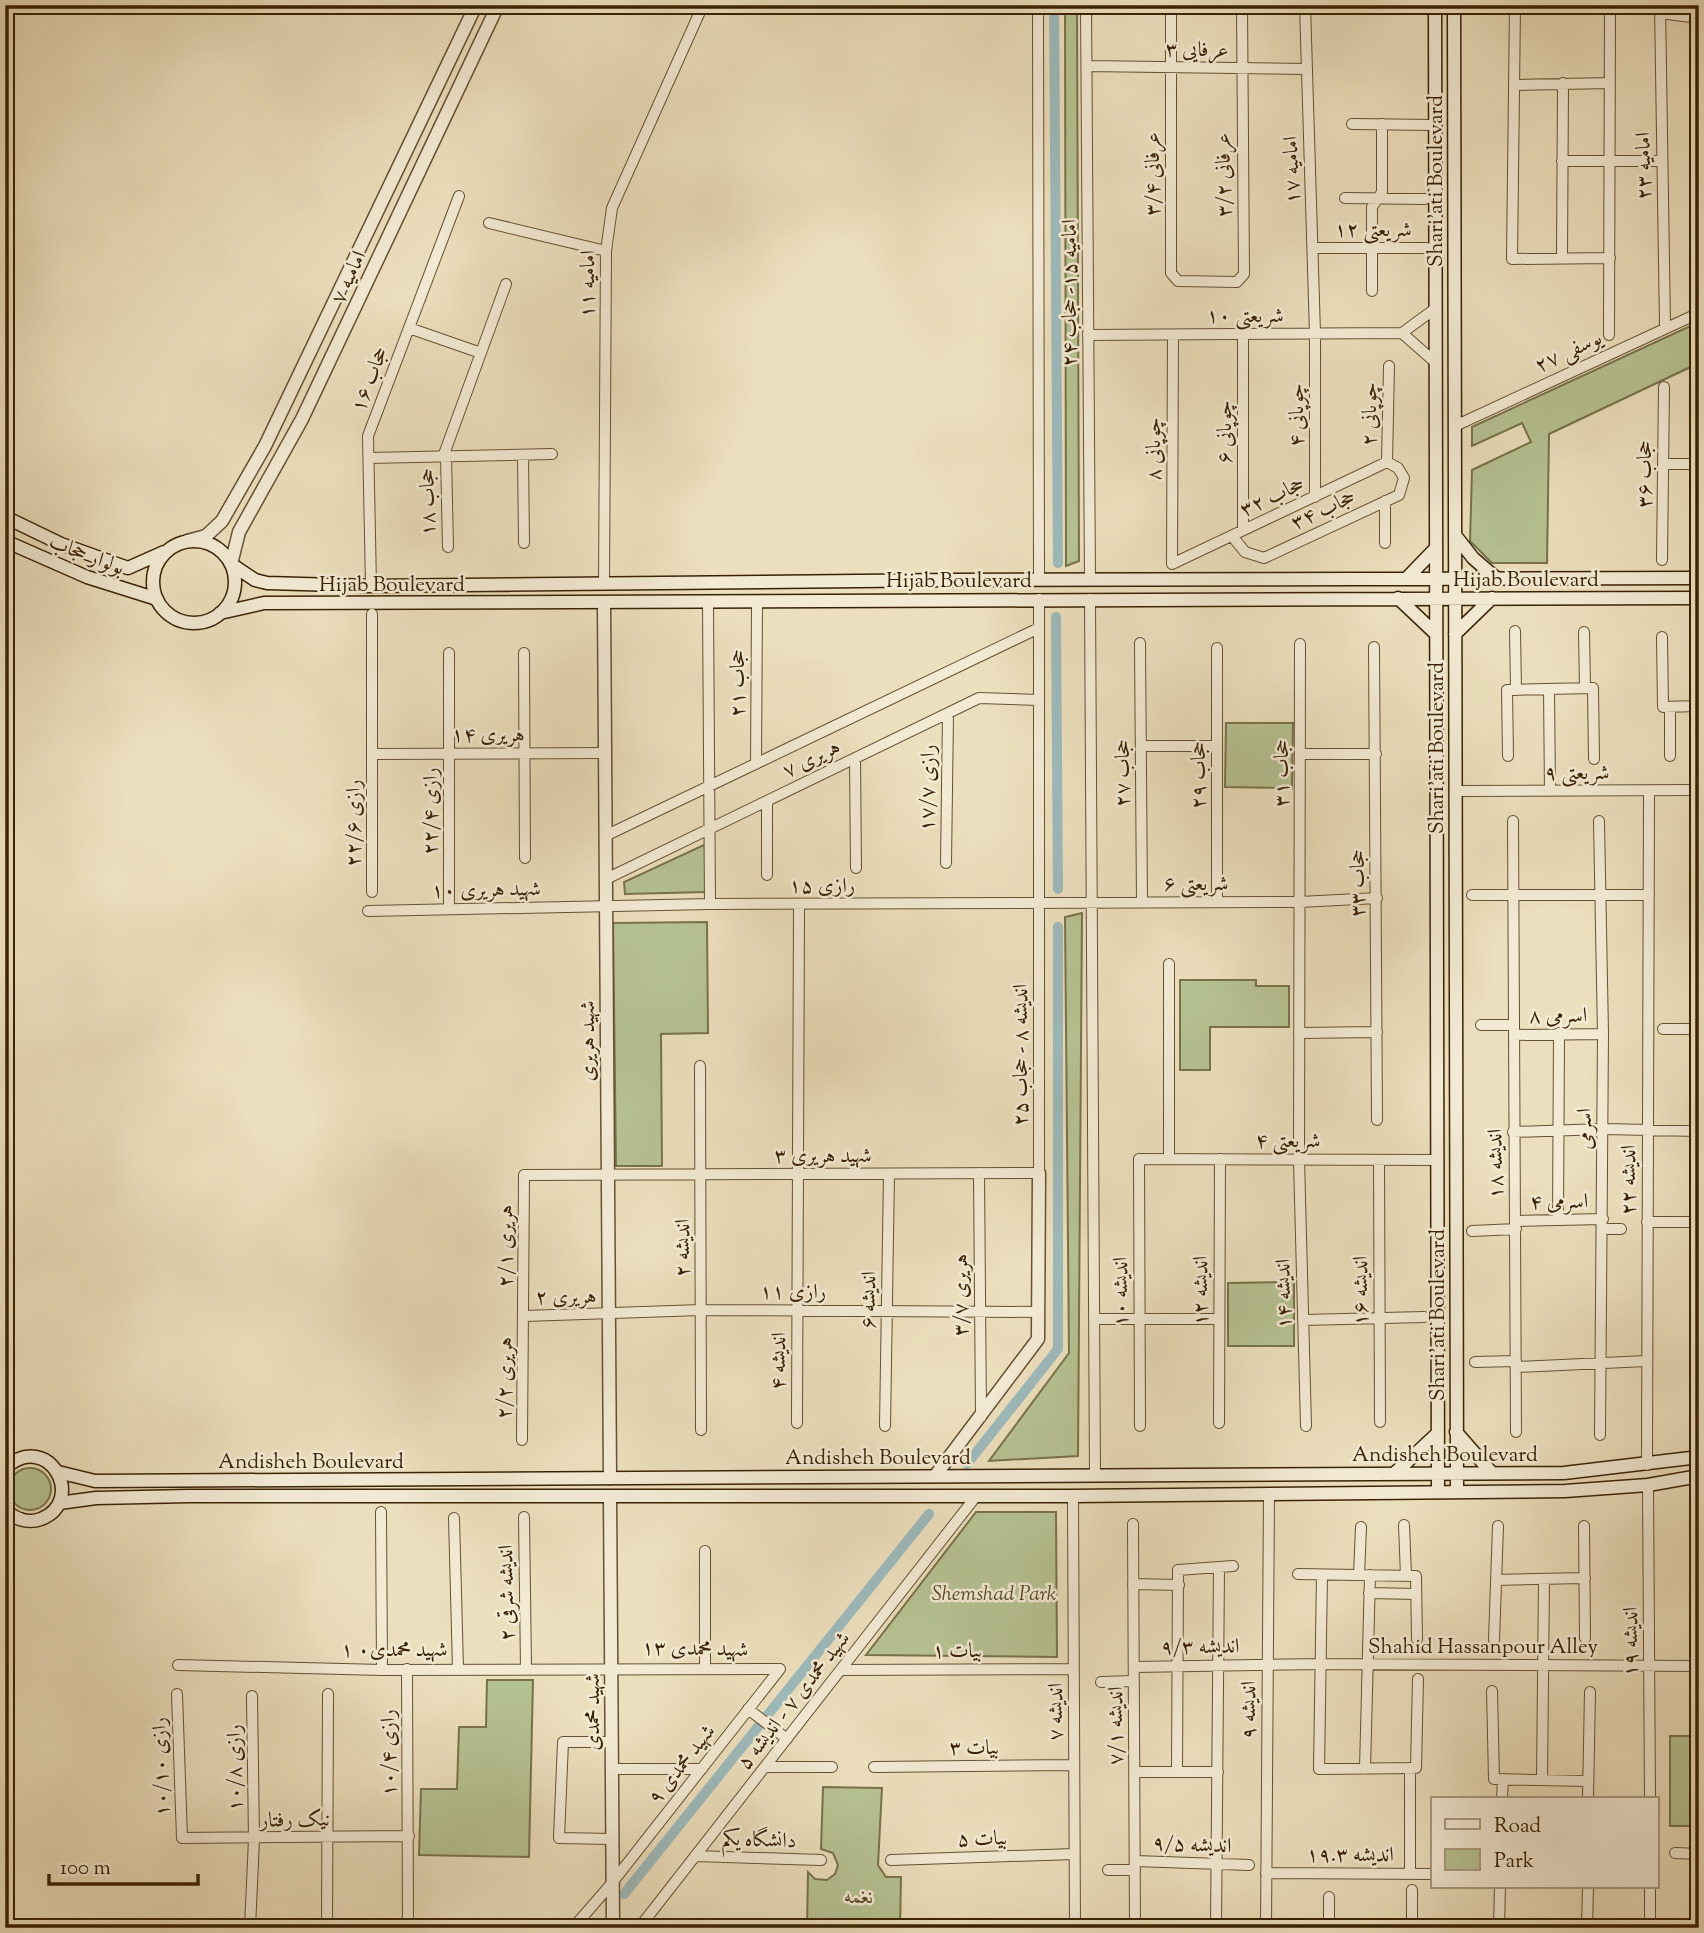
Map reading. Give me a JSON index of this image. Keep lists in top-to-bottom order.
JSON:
{
  "streets": {
    "main road": [
      "Shari'ati Boulevard",
      "امامیه ۷",
      "بولوار حجاب",
      "Hijab Boulevard",
      "شهید هریری",
      "اندیشه ۸ - حجاب ۲۵",
      "Andisheh Boulevard",
      "شهید محمدی"
    ],
    "street": [
      "عرفایی ۳",
      "امامیه ۲۳",
      "امامیه ۱۷",
      "عرفانی ۳/۴",
      "عرفانی ۳/۲",
      "شریعتی ۱۲",
      "امامیه ۱۱",
      "امامیه ۱۵- حجاب ۲۴",
      "شریعتی ۱۰",
      "یوسفی ۲۷",
      "حجاب ۱۶",
      "چوپانی ۲",
      "چوپانی ۴",
      "چوپانی ۶",
      "چوپانی ۸",
      "حجاب ۳۶",
      "حجاب ۳۲",
      "حجاب ۱۸",
      "حجاب ۳۴",
      "حجاب ۲۱",
      "هریری ۱۴",
      "هریری ۷",
      "شریعتی ۹",
      "حجاب ۲۷",
      "حجاب ۳۱",
      "حجاب ۲۹",
      "رازی ۱۷/۷",
      "رازی ۲۲/۴",
      "رازی ۲۲/۶",
      "شریعتی ۶",
      "حجاب ۳۳",
      "رازی ۱۵",
      "شهید هریری ۱۰",
      "اسرمی ۸",
      "اسرمی",
      "شریعتی ۴",
      "شهید هریری ۳",
      "اندیشه ۱۸",
      "اندیشه ۲۲",
      "اسرمی ۴",
      "هریری ۲/۱",
      "اندیشه ۲",
      "رازی ۱۱",
      "اندیشه ۱۲",
      "اندیشه ۱۶",
      "اندیشه ۱۰",
      "اندیشه ۱۴",
      "هریری ۳/۷",
      "هریری ۲",
      "اندیشه ۶",
      "اندیشه ۴",
      "هریری ۲/۲",
      "اندیشه شرقی ۲",
      "اندیشه ۱۹",
      "اندیشه ۹/۳",
      "Shahid Hassanpour Alley",
      "شهید محمدی ۱۳",
      "شهید محمدی۰ ۱",
      "بیات ۱",
      "شهید محمدی ۷ - اندیشه ۵",
      "اندیشه ۹",
      "اندیشه ۷",
      "اندیشه ۷/۱",
      "بیات ۳",
      "رازی ۱۰/۴",
      "شهید محمدی ۹",
      "رازی ۱۰/۱۰",
      "رازی ۱۰/۸",
      "نیک رفتار",
      "بیات ۵",
      "دانشگاه یکم",
      "اندیشه ۹/۵",
      "اندیشه ۱۹.۳"
    ]
  },
  "crossings": [
    ["عرفایی ۳", "امامیه ۱۷"],
    ["عرفایی ۳", "عرفانی ۳/۴"],
    ["عرفایی ۳", "عرفانی ۳/۲"],
    ["عرفایی ۳", "امامیه ۱۵- حجاب ۲۴"],
    ["امامیه ۲۳", "یوسفی ۲۷"],
    ["امامیه ۱۷", "شریعتی ۱۰"],
    ["امامیه ۱۷", "چوپانی ۴"],
    ["عرفانی ۳/۴", "عرفانی ۳/۲"],
    ["Shari'ati Boulevard", "یوسفی ۲۷"],
    ["Shari'ati Boulevard", "Hijab Boulevard"],
    ["Shari'ati Boulevard", "شریعتی ۹"],
    ["Shari'ati Boulevard", "شریعتی ۴"],
    ["Shari'ati Boulevard", "Andisheh Boulevard"],
    ["امامیه ۷", "بولوار حجاب"],
    ["امامیه ۷", "Hijab Boulevard"],
    ["امامیه ۱۱", "Hijab Boulevard"],
    ["امامیه ۱۵- حجاب ۲۴", "شریعتی ۱۰"],
    ["امامیه ۱۵- حجاب ۲۴", "Hijab Boulevard"],
    ["شریعتی ۱۰", "چوپانی ۴"],
    ["شریعتی ۱۰", "چوپانی ۶"],
    ["شریعتی ۱۰", "چوپانی ۸"],
    ["حجاب ۱۶", "Hijab Boulevard"],
    ["چوپانی ۲", "حجاب ۳۲"],
    ["چوپانی ۲", "حجاب ۳۴"],
    ["چوپانی ۴", "حجاب ۳۲"],
    ["چوپانی ۶", "حجاب ۳۲"],
    ["چوپانی ۸", "حجاب ۳۲"],
    ["حجاب ۳۲", "حجاب ۳۴"],
    ["بولوار حجاب", "Hijab Boulevard"],
    ["Hijab Boulevard", "حجاب ۲۱"],
    ["Hijab Boulevard", "شهید هریری"],
    ["Hijab Boulevard", "اندیشه ۸ - حجاب ۲۵"],
    ["هریری ۱۴", "رازی ۲۲/۴"],
    ["هریری ۱۴", "رازی ۲۲/۶"],
    ["هریری ۱۴", "شهید هریری"],
    ["هریری ۷", "رازی ۱۷/۷"],
    ["هریری ۷", "شهید هریری"],
    ["هریری ۷", "اندیشه ۸ - حجاب ۲۵"],
    ["شریعتی ۹", "اندیشه ۲۲"],
    ["حجاب ۲۷", "شریعتی ۶"],
    ["حجاب ۳۱", "شریعتی ۶"],
    ["حجاب ۳۱", "اندیشه ۱۴"],
    ["حجاب ۲۹", "شریعتی ۶"],
    ["رازی ۲۲/۴", "شهید هریری ۱۰"],
    ["شریعتی ۶", "حجاب ۳۳"],
    ["شریعتی ۶", "رازی ۱۵"],
    ["شریعتی ۶", "اندیشه ۸ - حجاب ۲۵"],
    ["رازی ۱۵", "شهید هریری ۱۰"],
    ["رازی ۱۵", "شهید هریری"],
    ["رازی ۱۵", "اندیشه ۸ - حجاب ۲۵"],
    ["رازی ۱۵", "اندیشه ۴"],
    ["شهید هریری ۱۰", "شهید هریری"],
    ["اسرمی ۸", "اسرمی"],
    ["اسرمی ۸", "اندیشه ۱۸"],
    ["شهید هریری", "شهید هریری ۳"],
    ["شهید هریری", "رازی ۱۱"],
    ["شهید هریری", "هریری ۲"],
    ["شهید هریری", "Andisheh Boulevard"],
    ["شهید هریری", "شهید محمدی"],
    ["اندیشه ۸ - حجاب ۲۵", "شهید هریری ۳"],
    ["اندیشه ۸ - حجاب ۲۵", "رازی ۱۱"],
    ["اندیشه ۸ - حجاب ۲۵", "هریری ۳/۷"],
    ["اندیشه ۸ - حجاب ۲۵", "Andisheh Boulevard"],
    ["اسرمی", "اسرمی ۴"],
    ["شریعتی ۴", "اندیشه ۱۲"],
    ["شریعتی ۴", "اندیشه ۱۶"],
    ["شریعتی ۴", "اندیشه ۱۰"],
    ["شریعتی ۴", "اندیشه ۱۴"],
    ["شهید هریری ۳", "هریری ۲/۱"],
    ["شهید هریری ۳", "اندیشه ۲"],
    ["شهید هریری ۳", "هریری ۳/۷"],
    ["شهید هریری ۳", "اندیشه ۶"],
    ["شهید هریری ۳", "اندیشه ۴"],
    ["اندیشه ۱۸", "اسرمی ۴"],
    ["اندیشه ۲۲", "Andisheh Boulevard"],
    ["هریری ۲/۱", "هریری ۲"],
    ["هریری ۲/۱", "هریری ۲/۲"],
    ["اندیشه ۲", "رازی ۱۱"],
    ["رازی ۱۱", "هریری ۳/۷"],
    ["رازی ۱۱", "هریری ۲"],
    ["رازی ۱۱", "اندیشه ۶"],
    ["رازی ۱۱", "اندیشه ۴"],
    ["هریری ۲", "هریری ۲/۲"],
    ["Andisheh Boulevard", "اندیشه ۱۹"],
    ["Andisheh Boulevard", "شهید محمدی ۷ - اندیشه ۵"],
    ["Andisheh Boulevard", "اندیشه ۹"],
    ["Andisheh Boulevard", "شهید محمدی"],
    ["Andisheh Boulevard", "اندیشه ۷"],
    ["اندیشه شرقی ۲", "شهید محمدی۰ ۱"],
    ["اندیشه ۱۹", "Shahid Hassanpour Alley"],
    ["اندیشه ۹/۳", "Shahid Hassanpour Alley"],
    ["اندیشه ۹/۳", "اندیشه ۹"],
    ["اندیشه ۹/۳", "اندیشه ۷/۱"],
    ["Shahid Hassanpour Alley", "اندیشه ۹"],
    ["شهید محمدی ۱۳", "شهید محمدی۰ ۱"],
    ["شهید محمدی ۱۳", "شهید محمدی"],
    ["شهید محمدی ۱۳", "شهید محمدی ۹"],
    ["شهید محمدی۰ ۱", "شهید محمدی"],
    ["شهید محمدی۰ ۱", "رازی ۱۰/۴"],
    ["بیات ۱", "شهید محمدی ۷ - اندیشه ۵"],
    ["بیات ۱", "اندیشه ۷"],
    ["شهید محمدی ۷ - اندیشه ۵", "دانشگاه یکم"],
    ["اندیشه ۹", "اندیشه ۱۹.۳"],
    ["شهید محمدی", "شهید محمدی ۹"],
    ["اندیشه ۷", "بیات ۳"],
    ["اندیشه ۷", "بیات ۵"],
    ["اندیشه ۷/۱", "اندیشه ۹/۵"],
    ["رازی ۱۰/۴", "نیک رفتار"],
    ["رازی ۱۰/۱۰", "نیک رفتار"],
    ["رازی ۱۰/۸", "نیک رفتار"]
  ],
  "parks": ["Shemshad Park", "نغمه"],
  "legend": ["Road", "Park"],
  "scale_bar": "100 m"
}
